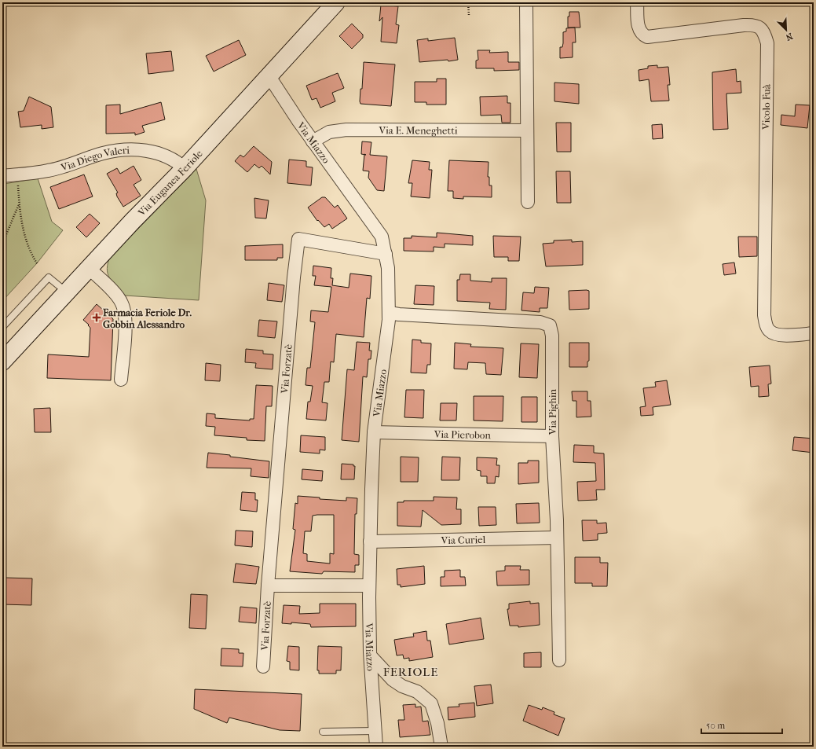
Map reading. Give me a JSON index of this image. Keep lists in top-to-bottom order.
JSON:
{
  "streets": {
    "main road": ["Via Euganea Feriole"],
    "street": [
      "Vicolo Fuà",
      "Via E. Meneghetti",
      "Via Miazzo",
      "Via Diego Valeri",
      "Via Forzatè",
      "Via Pighin",
      "Via Pierobon",
      "Via Curiel"
    ]
  },
  "crossings": [
    ["Via E. Meneghetti", "Via Miazzo"],
    ["Via Miazzo", "Via Euganea Feriole"],
    ["Via Miazzo", "Via Forzatè"],
    ["Via Miazzo", "Via Pighin"],
    ["Via Miazzo", "Via Pierobon"],
    ["Via Miazzo", "Via Curiel"],
    ["Via Diego Valeri", "Via Euganea Feriole"],
    ["Via Pighin", "Via Pierobon"],
    ["Via Pighin", "Via Curiel"]
  ],
  "districts": ["FERIOLE"],
  "places": {
    "health": ["Farmacia Feriole Dr. Gobbin Alessandro"]
  },
  "scale_bar": "50 m",
  "north": "bottom right"
}
